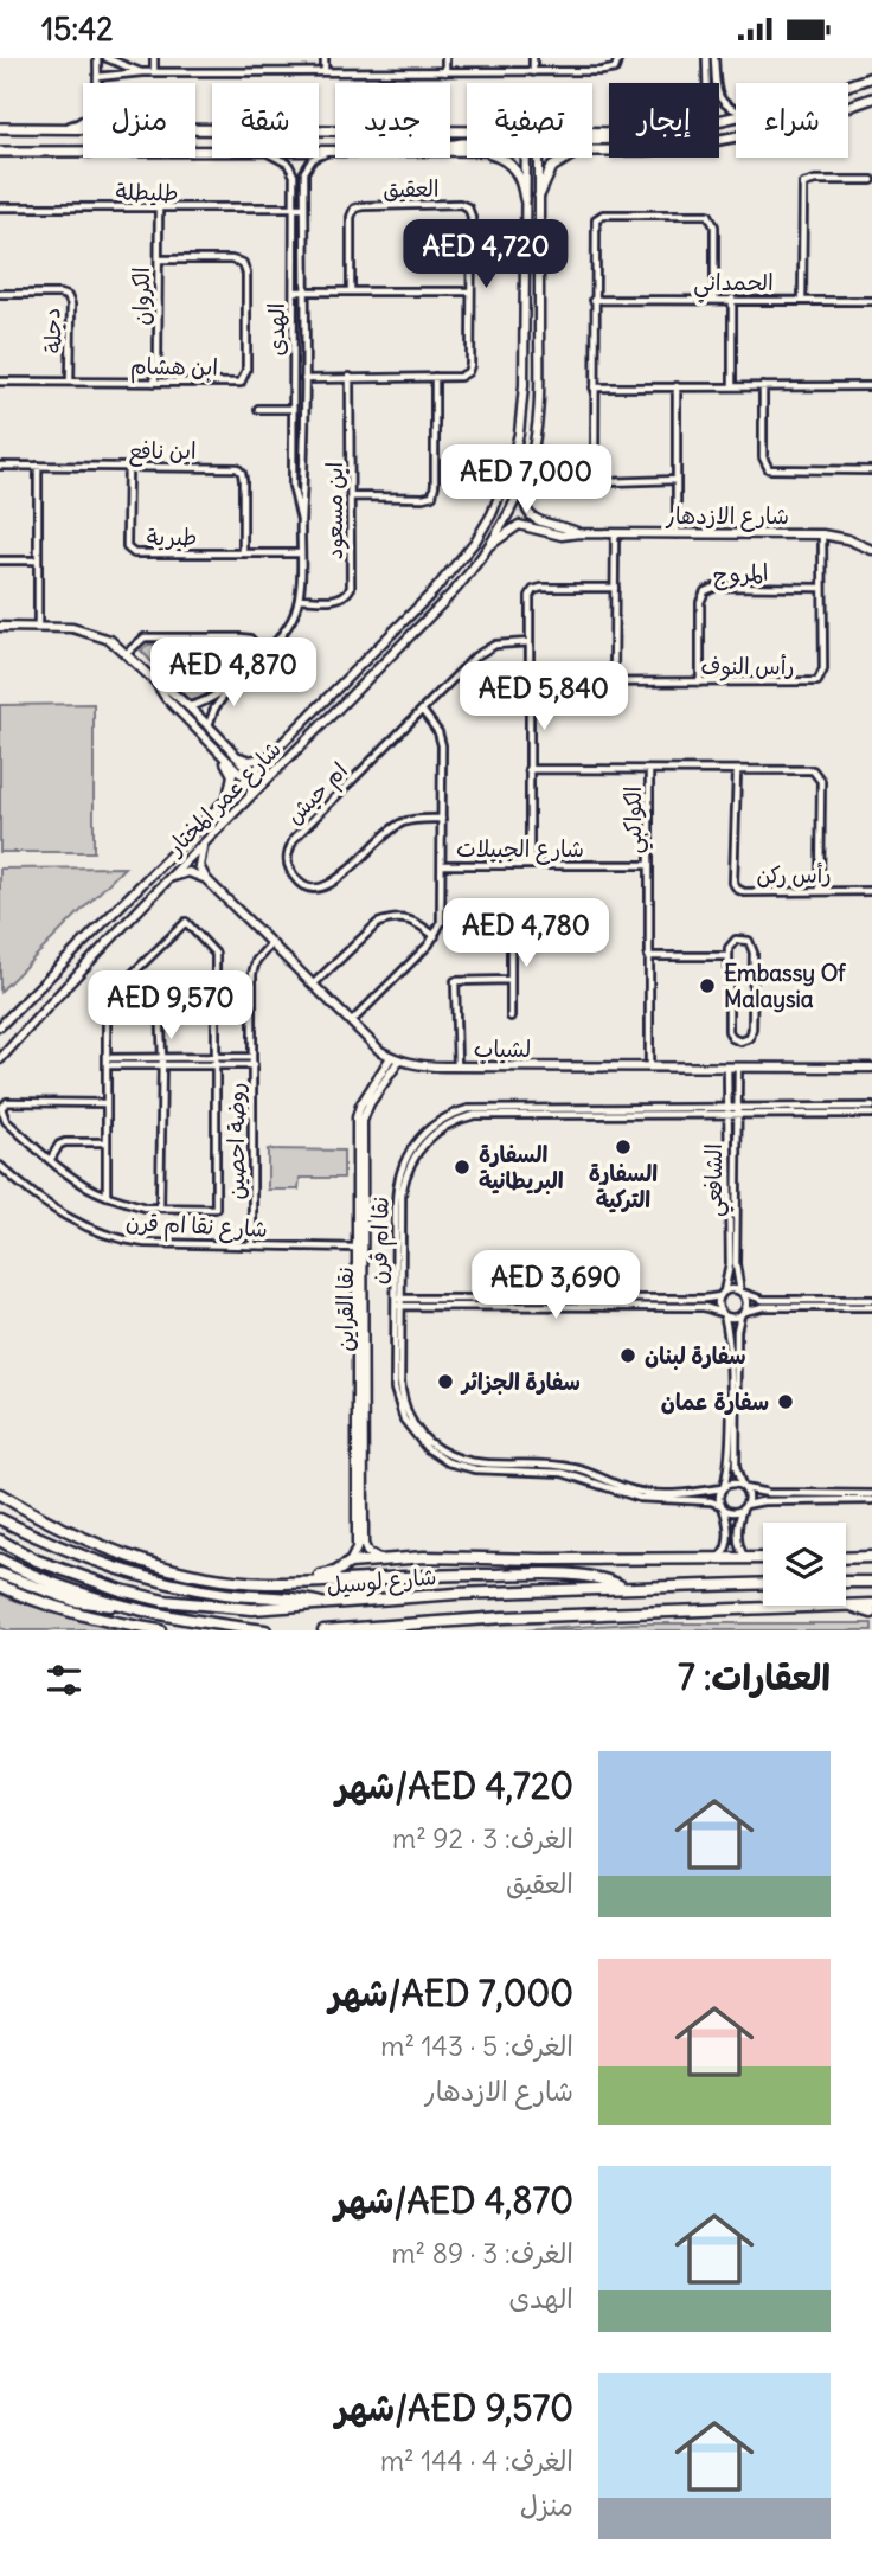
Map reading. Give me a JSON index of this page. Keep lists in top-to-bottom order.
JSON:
{
  "streets": {
    "highway": ["شارع لوسيل"],
    "street": [
      "العقيق",
      "طليطلة",
      "الحمداني",
      "الكروان",
      "الهدى",
      "دجلة",
      "ابن هشام",
      "ابن نافع",
      "ابن مسعود",
      "شارع الازدهار",
      "طبرية",
      "المروج",
      "رأس النوف",
      "ام حيش",
      "شارع عمر المختار",
      "الكواكبي",
      "شارع الجبيلات",
      "رأس ركن",
      "لشباب",
      "روضة احصين",
      "الشافعي",
      "شارع نقا ام قرن",
      "نقا ام قرن",
      "نقا القراين"
    ]
  },
  "crossings": [
    ["العقيق", "الهدى"],
    ["العقيق", "ابن مسعود"],
    ["طليطلة", "الكروان"],
    ["طليطلة", "الهدى"],
    ["الكروان", "ابن هشام"],
    ["الهدى", "ابن مسعود"],
    ["الهدى", "طبرية"],
    ["دجلة", "ابن هشام"],
    ["ابن نافع", "طبرية"],
    ["شارع الازدهار", "رأس النوف"],
    ["شارع الازدهار", "شارع عمر المختار"],
    ["المروج", "رأس النوف"],
    ["الكواكبي", "شارع الجبيلات"],
    ["الكواكبي", "لشباب"],
    ["لشباب", "الشافعي"],
    ["لشباب", "نقا القراين"],
    ["روضة احصين", "شارع نقا ام قرن"],
    ["الشافعي", "نقا ام قرن"],
    ["شارع نقا ام قرن", "نقا القراين"]
  ],
  "places": [
    "Embassy Of Malaysia",
    "السفارة التركية",
    "السفارة البريطانية",
    "سفارة لبنان",
    "سفارة الجزائر",
    "سفارة عمان"
  ],
  "page": {
    "status": "15:42",
    "chip": [
      "شراء",
      "إيجار",
      "تصفية",
      "جديد",
      "شقة",
      "منزل"
    ],
    "price": [
      "AED 4,720",
      "AED 7,000",
      "AED 4,870",
      "AED 5,840",
      "AED 4,780",
      "AED 9,570",
      "AED 3,690"
    ],
    "heading": "العقارات: 7",
    "list": [
      {
        "name": "AED 4,720/شهر",
        "note": "الغرف: 3 · 92 m² · العقيق"
      },
      {
        "name": "AED 7,000/شهر",
        "note": "الغرف: 5 · 143 m² · شارع الازدهار"
      },
      {
        "name": "AED 4,870/شهر",
        "note": "الغرف: 3 · 89 m² · الهدى"
      },
      {
        "name": "AED 9,570/شهر",
        "note": "الغرف: 4 · 144 m² · منزل"
      }
    ]
  }
}
